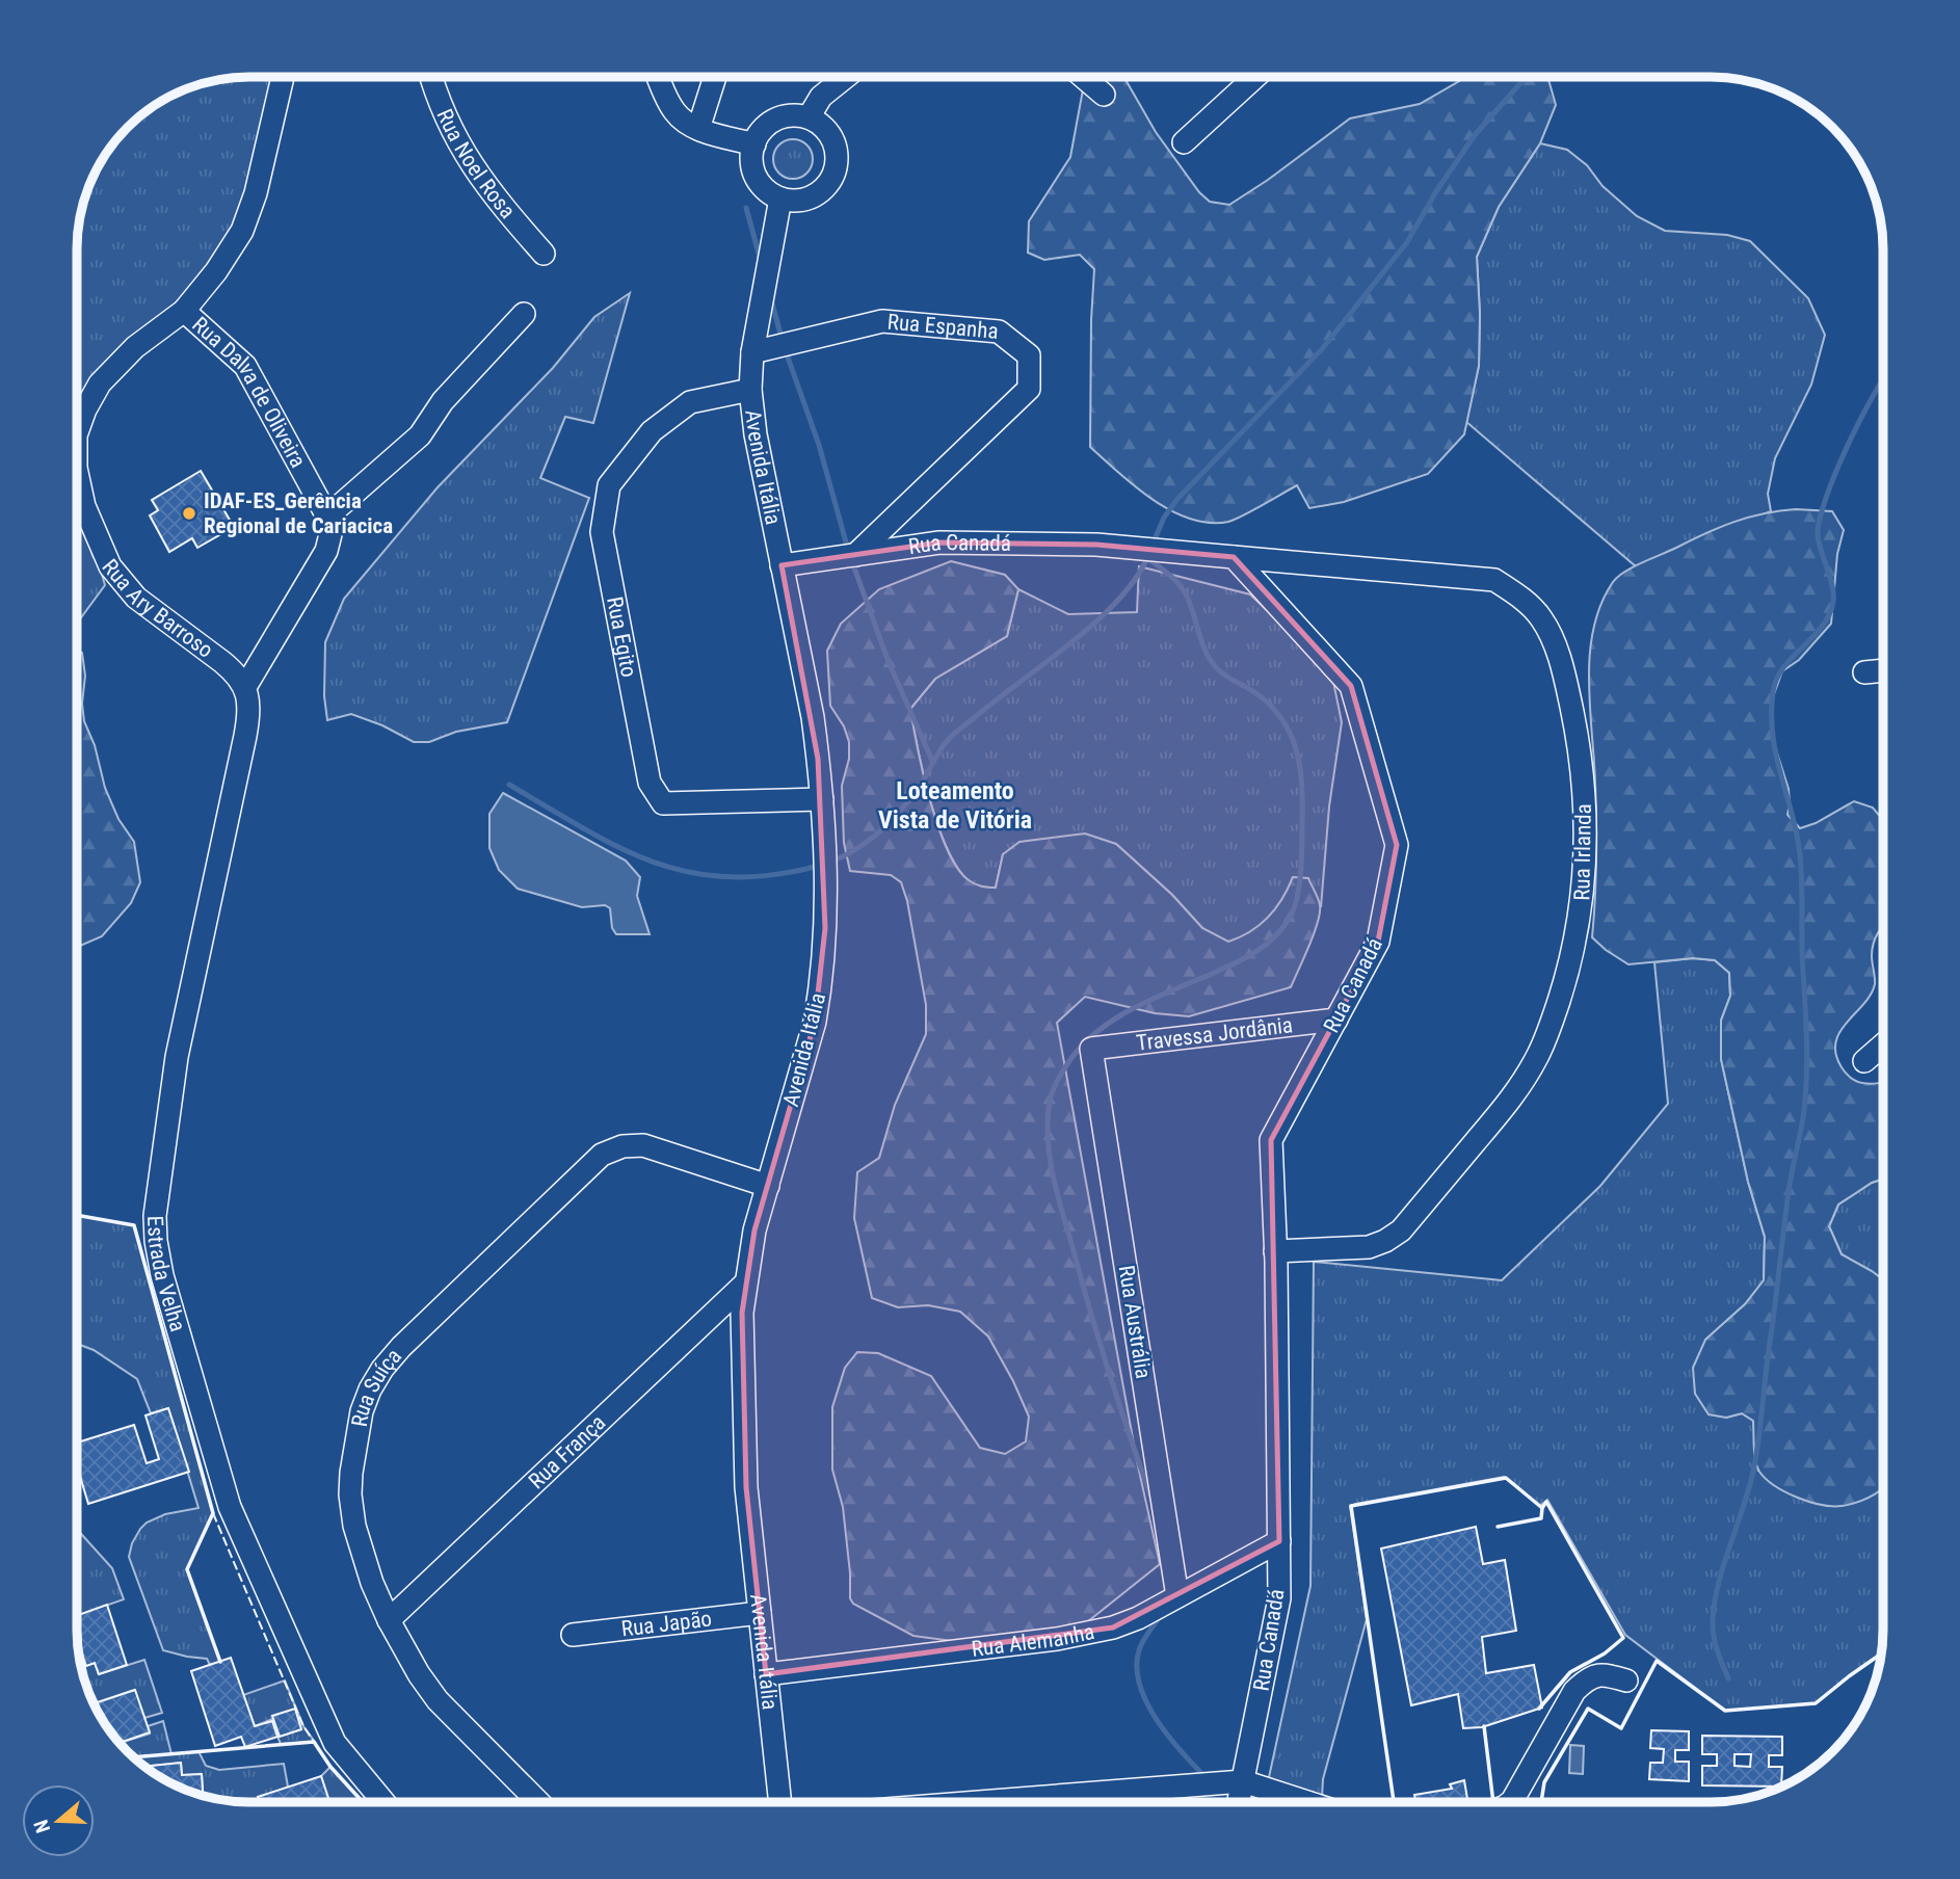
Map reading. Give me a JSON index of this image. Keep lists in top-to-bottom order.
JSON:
{
  "streets": {
    "street": [
      "Rua Noel Rosa",
      "Rua Espanha",
      "Rua Dalva de Oliveira",
      "Avenida Itália",
      "Rua Canadá",
      "Rua Ary Barroso",
      "Rua Egito",
      "Rua Irlanda",
      "Travessa Jordânia",
      "Estrada Velha",
      "Rua Austrália",
      "Rua Suíça",
      "Rua França",
      "Rua Japão",
      "Rua Alemanha"
    ]
  },
  "crossings": [
    ["Rua Espanha", "Avenida Itália"],
    ["Rua Espanha", "Rua Canadá"],
    ["Rua Dalva de Oliveira", "Rua Ary Barroso"],
    ["Avenida Itália", "Rua Canadá"],
    ["Avenida Itália", "Rua Egito"],
    ["Avenida Itália", "Rua Suíça"],
    ["Avenida Itália", "Rua França"],
    ["Avenida Itália", "Rua Japão"],
    ["Avenida Itália", "Rua Alemanha"],
    ["Rua Canadá", "Rua Irlanda"],
    ["Rua Canadá", "Travessa Jordânia"],
    ["Rua Canadá", "Rua Alemanha"],
    ["Rua Ary Barroso", "Estrada Velha"],
    ["Travessa Jordânia", "Rua Austrália"],
    ["Rua Austrália", "Rua Alemanha"],
    ["Rua Suíça", "Rua França"]
  ],
  "districts": ["Loteamento Vista de Vitória"],
  "places": ["IDAF-ES_Gerência Regional de Cariacica"],
  "north": "left"
}
